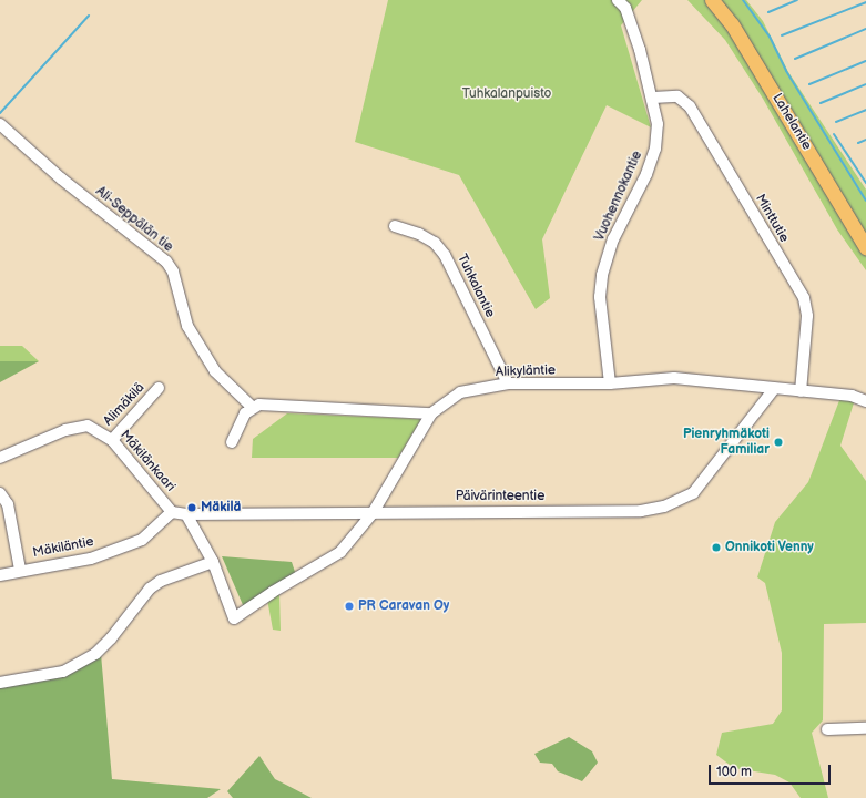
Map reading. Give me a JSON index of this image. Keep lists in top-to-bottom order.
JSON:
{
  "streets": {
    "main road": ["Lahelantie"],
    "street": [
      "Vuohennokantie",
      "Minttutie",
      "Ali-Seppälän tie",
      "Tuhkalantie",
      "Alikyläntie",
      "Alimäkilä",
      "Mäkilänkaari",
      "Päivärinteentie",
      "Mäkiläntie"
    ]
  },
  "crossings": [
    ["Vuohennokantie", "Minttutie"],
    ["Vuohennokantie", "Alikyläntie"],
    ["Minttutie", "Alikyläntie"],
    ["Tuhkalantie", "Alikyläntie"],
    ["Alikyläntie", "Päivärinteentie"],
    ["Alimäkilä", "Mäkilänkaari"],
    ["Mäkilänkaari", "Päivärinteentie"],
    ["Mäkilänkaari", "Mäkiläntie"],
    ["Päivärinteentie", "Mäkiläntie"]
  ],
  "parks": ["Tuhkalanpuisto"],
  "places": [
    "Pienryhmäkoti Familiar",
    "Mäkilä",
    "Onnikoti Venny",
    "PR Caravan Oy"
  ],
  "scale_bar": "100 m"
}
